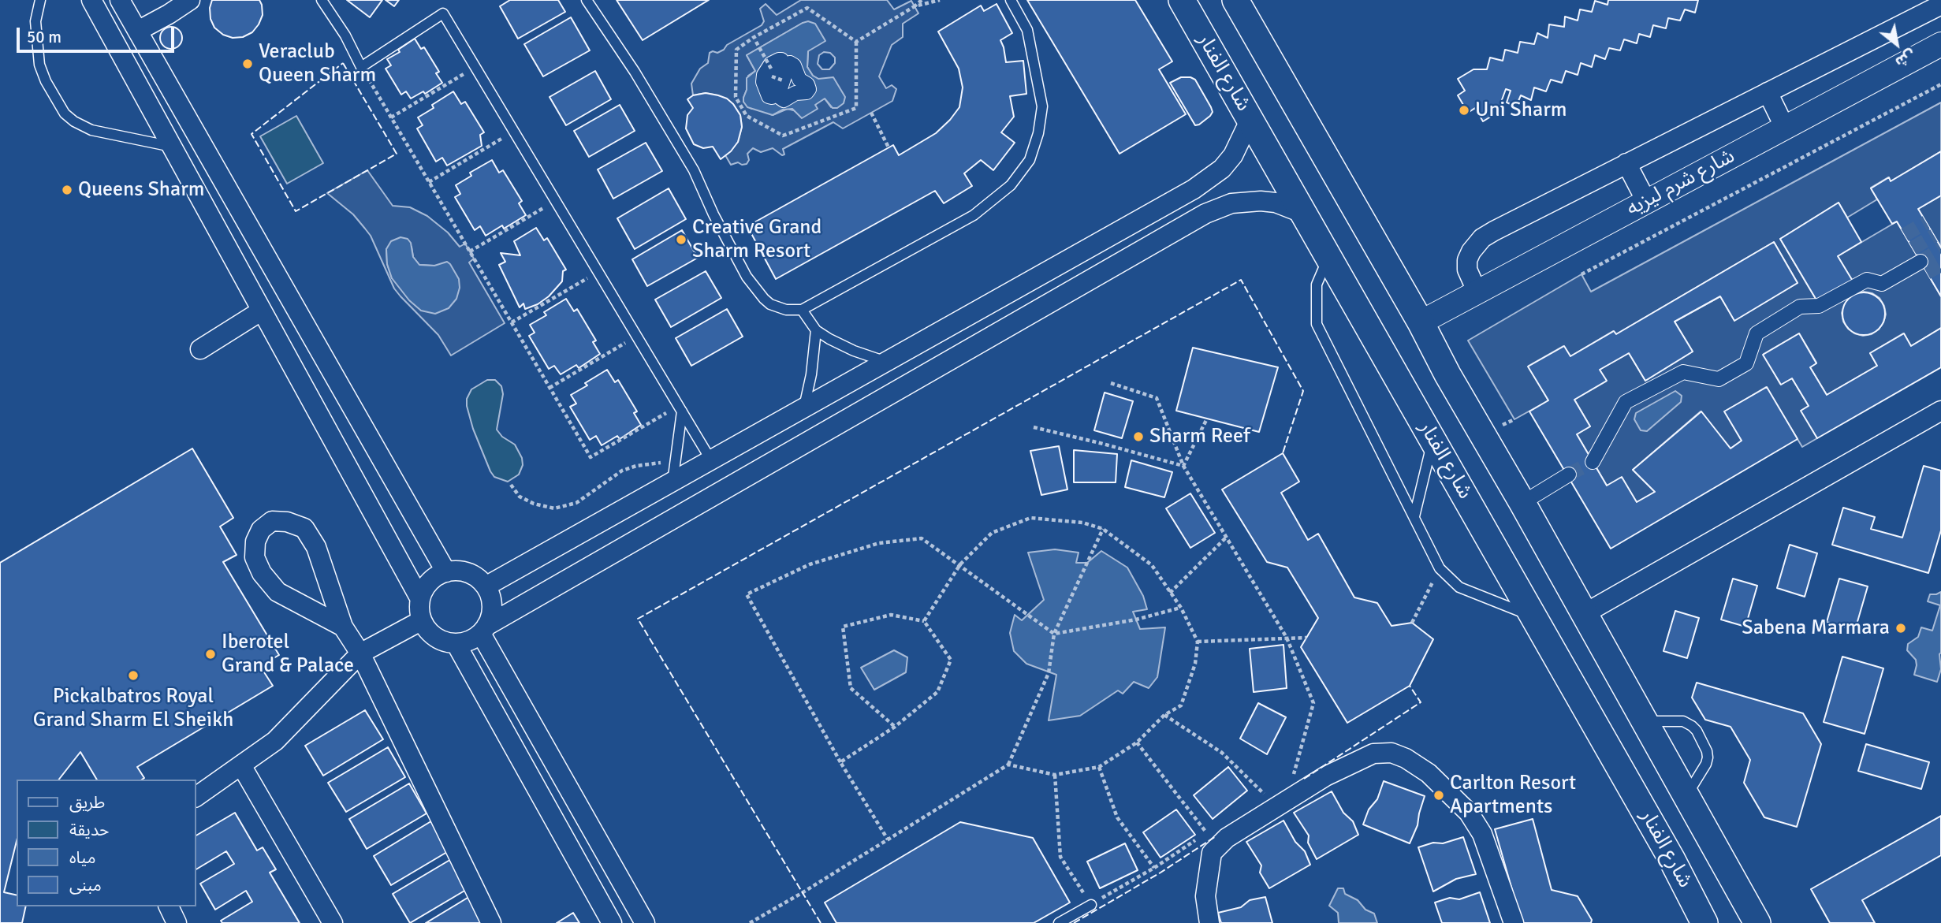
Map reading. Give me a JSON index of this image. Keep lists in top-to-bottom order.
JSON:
{
  "streets": {
    "main road": ["شارع الفنار"],
    "street": ["شارع شرم ليزيه"]
  },
  "places": [
    "Veraclub Queen Sharm",
    "Uni Sharm",
    "Queens Sharm",
    "Creative Grand Sharm Resort",
    "Sharm Reef",
    "Sabena Marmara",
    "Iberotel Grand & Palace",
    "Pickalbatros Royal Grand Sharm El Sheikh",
    "Carlton Resort Apartments"
  ],
  "legend": [
    "طريق",
    "حديقة",
    "مياه",
    "مبنى"
  ],
  "scale_bar": "50 m",
  "north": "bottom right"
}
